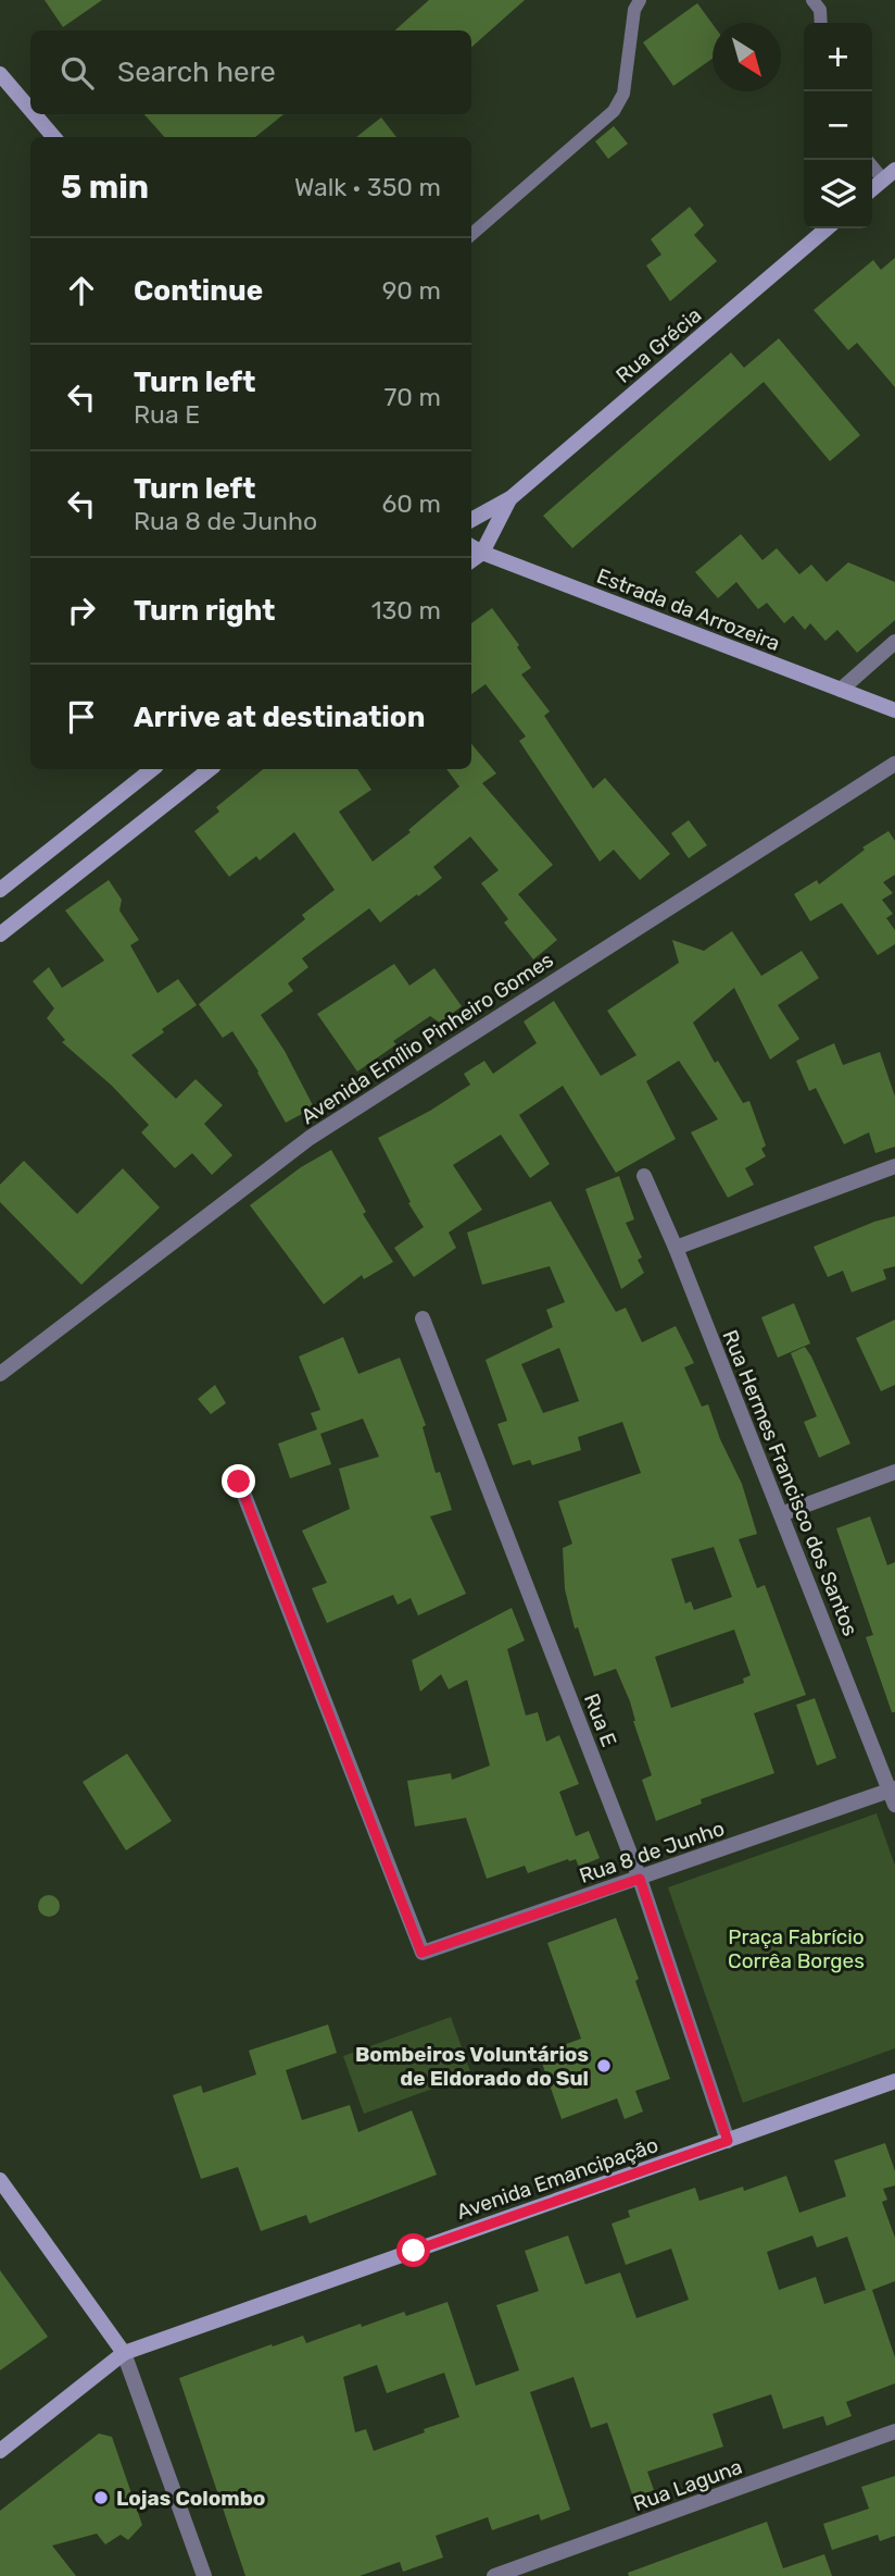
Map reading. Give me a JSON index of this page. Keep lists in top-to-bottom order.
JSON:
{
  "streets": {
    "main road": ["Rua Grécia", "Estrada da Arrozeira", "Avenida Emancipação"],
    "street": [
      "Avenida Emílio Pinheiro Gomes",
      "Rua Hermes Francisco dos Santos",
      "Rua E",
      "Rua 8 de Junho",
      "Rua Laguna"
    ]
  },
  "crossings": [
    ["Rua Grécia", "Estrada da Arrozeira"],
    ["Rua Hermes Francisco dos Santos", "Rua 8 de Junho"],
    ["Rua E", "Rua 8 de Junho"],
    ["Rua E", "Avenida Emancipação"]
  ],
  "parks": ["Praça Fabrício Corrêa Borges"],
  "places": ["Bombeiros Voluntários de Eldorado do Sul", "Lojas Colombo"],
  "north": "bottom right",
  "page": {
    "map_buttons": ["+", "−"],
    "search": "Search here",
    "heading": ["5 min", "Walk · 350 m"],
    "list": [
      ["Continue", "90 m"],
      ["Turn left", "Rua E", "70 m"],
      ["Turn left", "Rua 8 de Junho", "60 m"],
      ["Turn right", "130 m"],
      "Arrive at destination"
    ]
  }
}
